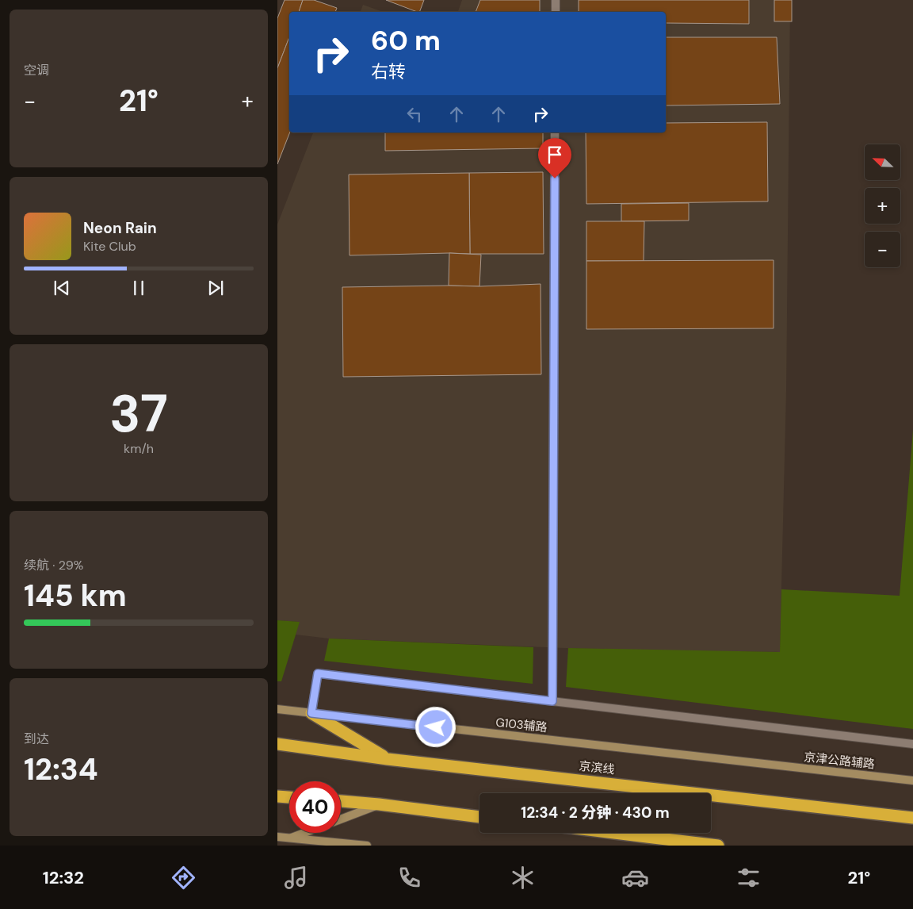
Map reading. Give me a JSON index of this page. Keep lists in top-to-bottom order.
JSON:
{
  "streets": {
    "highway": ["京滨线"],
    "street": ["G103辅路", "京津公路辅路"]
  },
  "crossings": [
    ["G103辅路", "京津公路辅路"]
  ],
  "north": "top left",
  "page": {
    "tile": [
      "空调",
      ["37", "km/h"],
      ["续航 · 29%", "145 km"],
      ["到达", "12:34"]
    ],
    "turn": ["60 m", "右转"],
    "heat": ["−", "21°", "+"],
    "map_buttons": ["+", "−"],
    "song": ["Neon Rain", "Kite Club"],
    "limit": "40",
    "trip": "12:34 · 2 分钟 · 430 m",
    "tabs": ["12:32", "21°"]
  }
}
